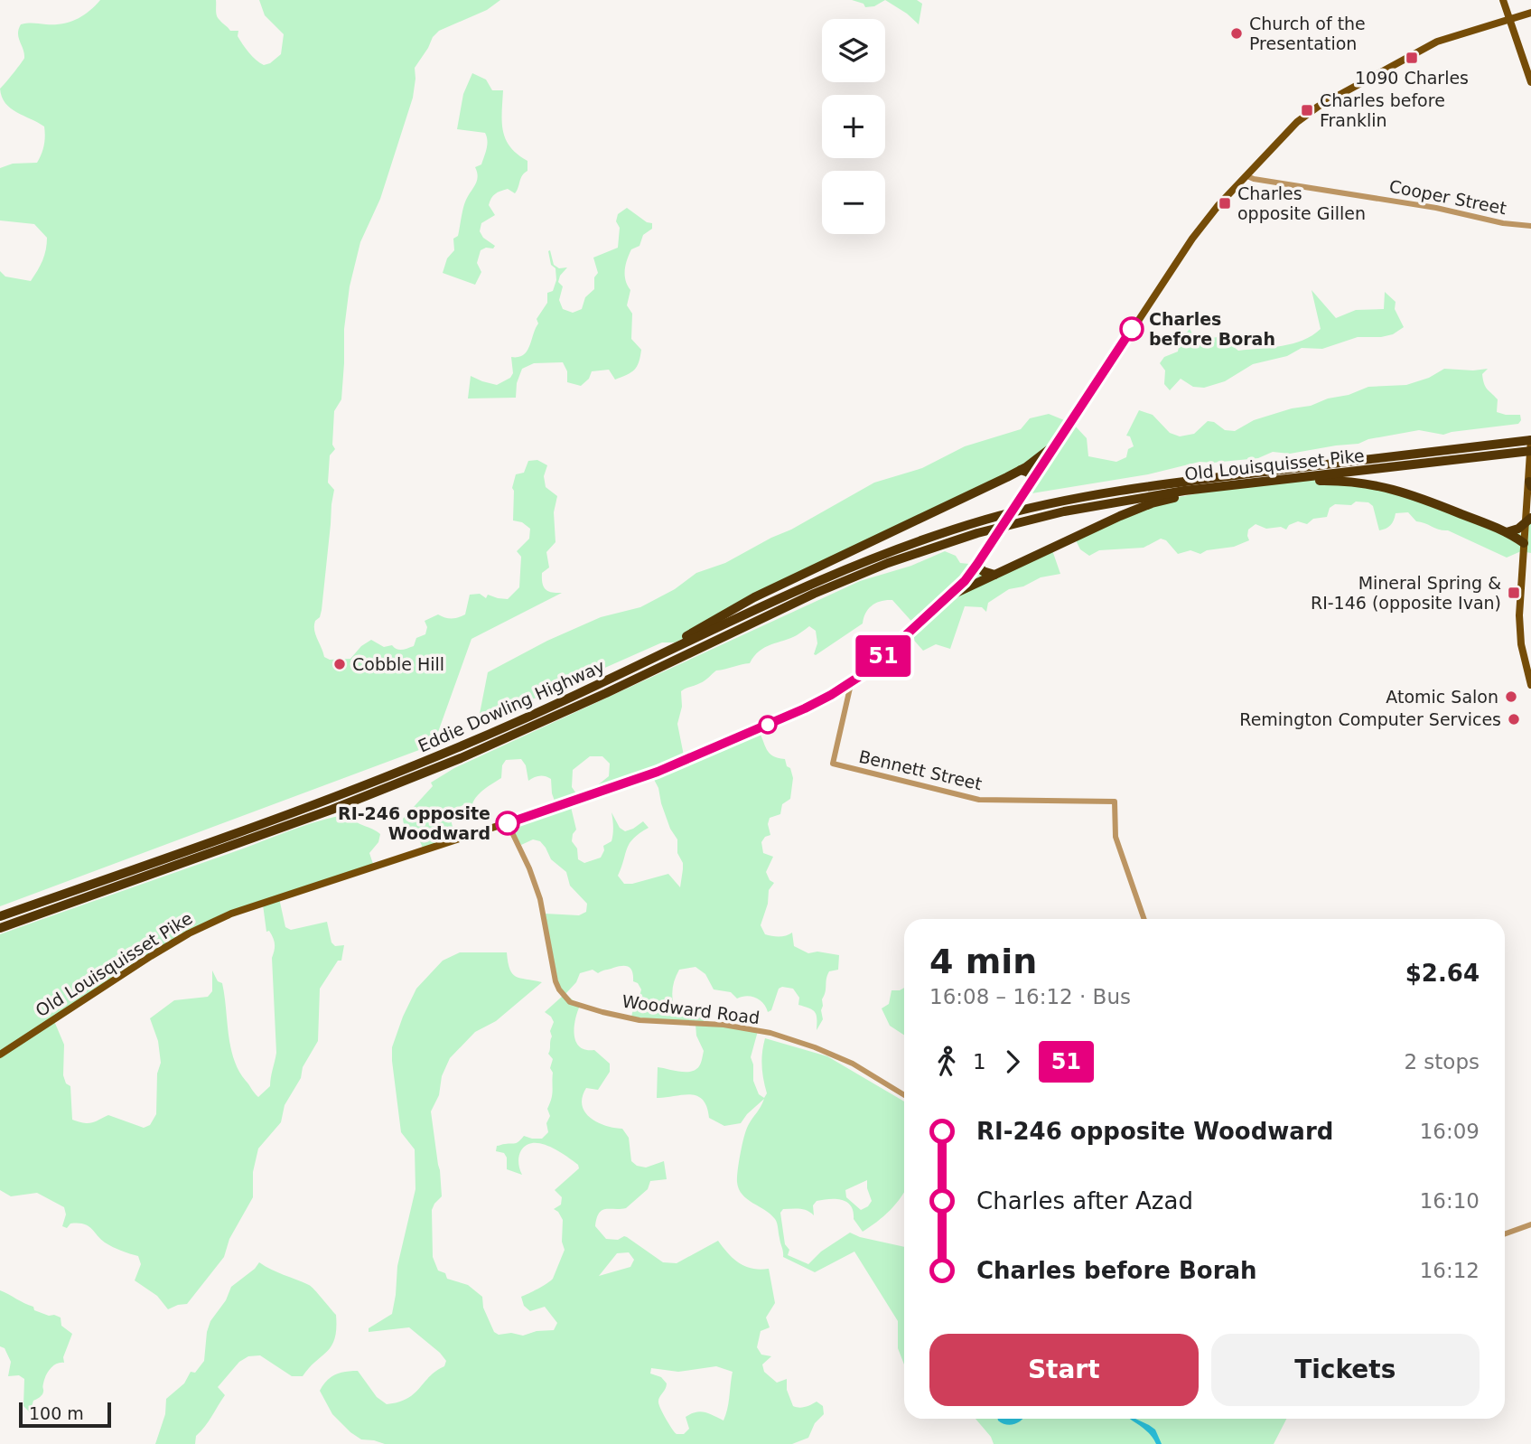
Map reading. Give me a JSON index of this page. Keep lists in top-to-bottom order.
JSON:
{
  "streets": {
    "highway": ["Old Louisquisset Pike", "Eddie Dowling Highway"],
    "street": ["Cooper Street", "Bennett Street", "Woodward Road"]
  },
  "crossings": [
    ["Cooper Street", "Old Louisquisset Pike"],
    ["Old Louisquisset Pike", "Eddie Dowling Highway"],
    ["Old Louisquisset Pike", "Bennett Street"],
    ["Old Louisquisset Pike", "Woodward Road"]
  ],
  "places": {
    "other": [
      "Church of the Presentation",
      "Charles before Borah",
      "Cobble Hill",
      "Atomic Salon",
      "Remington Computer Services",
      "RI-246 opposite Woodward"
    ],
    "transit": [
      "1090 Charles",
      "Charles before Franklin",
      "Charles opposite Gillen",
      "Mineral Spring & RI-146 (opposite Ivan)"
    ]
  },
  "lines": ["bus line 51"],
  "scale_bar": "100 m",
  "page": {
    "on_map": "51",
    "map_buttons": ["+", "−"],
    "heading": ["4 min", "16:08 – 16:12 · Bus", "$2.64"],
    "legs": ["1", "51", "2 stops"],
    "list": [
      {
        "name": "RI-246 opposite Woodward",
        "value": "16:09"
      },
      {
        "name": "Charles after Azad",
        "value": "16:10"
      },
      {
        "name": "Charles before Borah",
        "value": "16:12"
      }
    ],
    "buttons": ["Start", "Tickets"],
    "scale": "100 m"
  }
}
